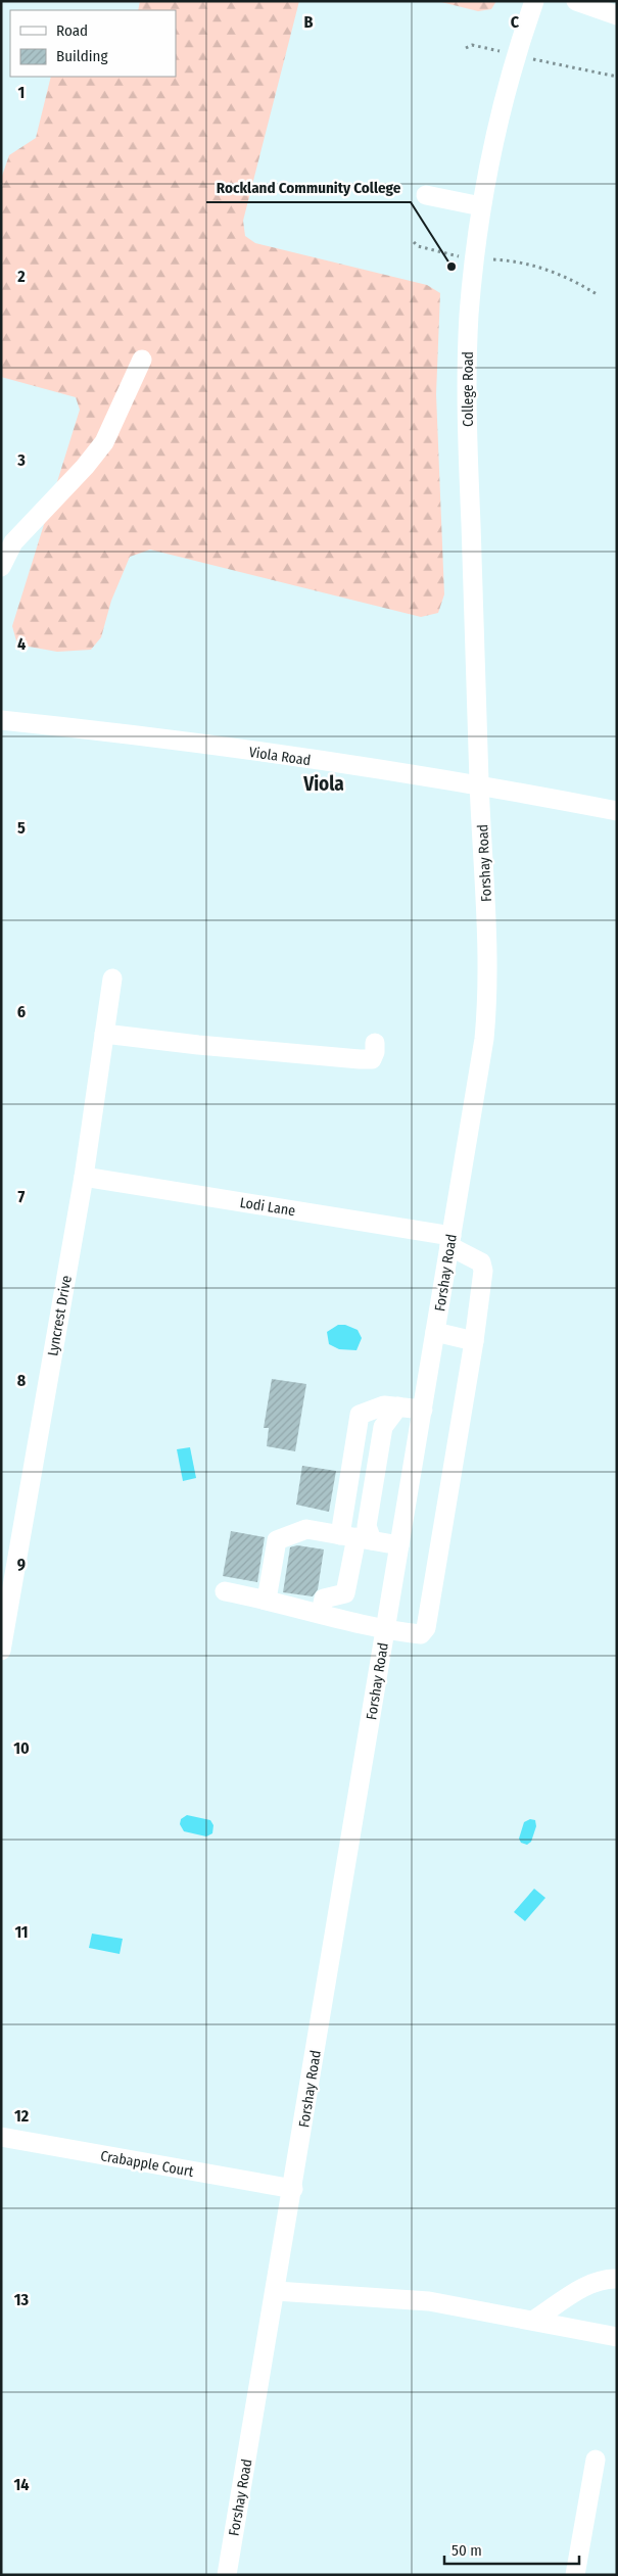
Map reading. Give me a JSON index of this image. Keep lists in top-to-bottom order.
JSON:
{
  "streets": {
    "street": [
      "College Road",
      "Viola Road",
      "Forshay Road",
      "Lodi Lane",
      "Lyncrest Drive",
      "Crabapple Court"
    ]
  },
  "crossings": [
    ["College Road", "Viola Road"],
    ["College Road", "Forshay Road"],
    ["Viola Road", "Forshay Road"],
    ["Forshay Road", "Lodi Lane"],
    ["Forshay Road", "Crabapple Court"],
    ["Lodi Lane", "Lyncrest Drive"]
  ],
  "districts": ["Viola"],
  "places": ["Rockland Community College"],
  "legend": ["Road", "Building"],
  "scale_bar": "50 m",
  "grid": {
    "columns": ["B", "C"],
    "rows": [
      "1",
      "2",
      "3",
      "4",
      "5",
      "6",
      "7",
      "8",
      "9",
      "10",
      "11",
      "12",
      "13",
      "14"
    ]
  }
}
